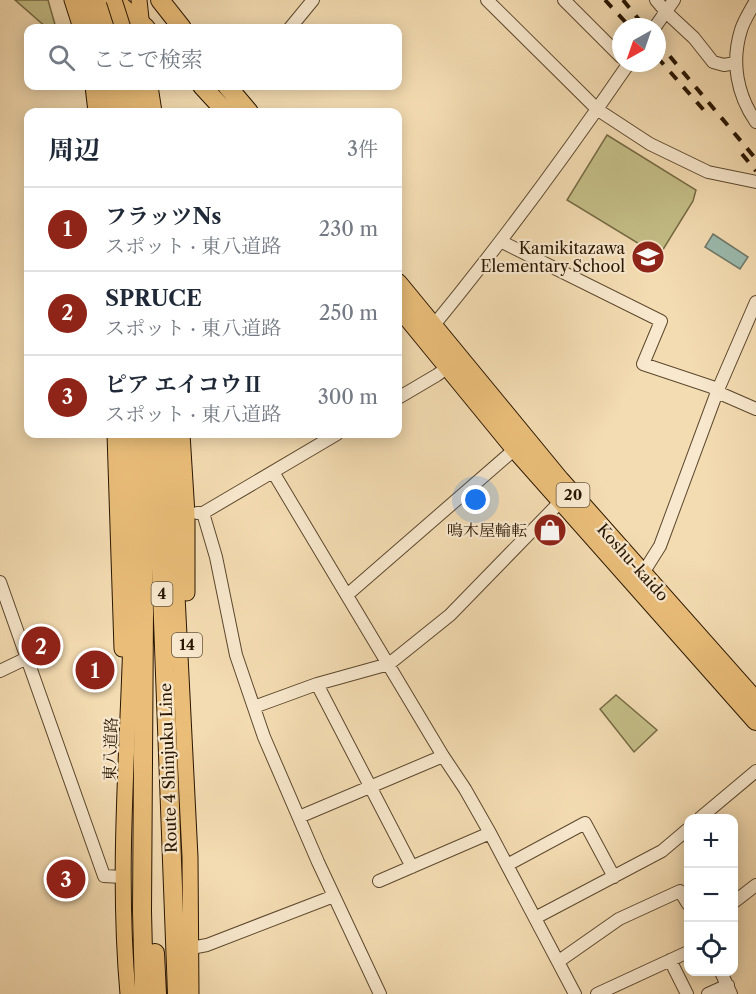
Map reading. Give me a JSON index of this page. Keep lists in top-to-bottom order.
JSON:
{
  "streets": {
    "highway": [
      "20",
      "Koshu-kaido",
      "4",
      "Route 4 Shinjuku Line"
    ],
    "main road": ["14", "東八道路"]
  },
  "places": {
    "school or university": ["Kamikitazawa Elementary School"],
    "shop": ["鳴木屋輪転"]
  },
  "north": "bottom left",
  "page": {
    "search": "ここで検索",
    "heading": ["周辺", "3件"],
    "list": [
      {
        "mark": "1",
        "name": "フラッツNs",
        "note": "スポット · 東八道路",
        "value": "230 m"
      },
      {
        "mark": "2",
        "name": "SPRUCE",
        "note": "スポット · 東八道路",
        "value": "250 m"
      },
      {
        "mark": "3",
        "name": "ピア エイコウⅡ",
        "note": "スポット · 東八道路",
        "value": "300 m"
      }
    ],
    "pins": ["2", "1", "3"],
    "map_buttons": ["+", "−"]
  }
}
